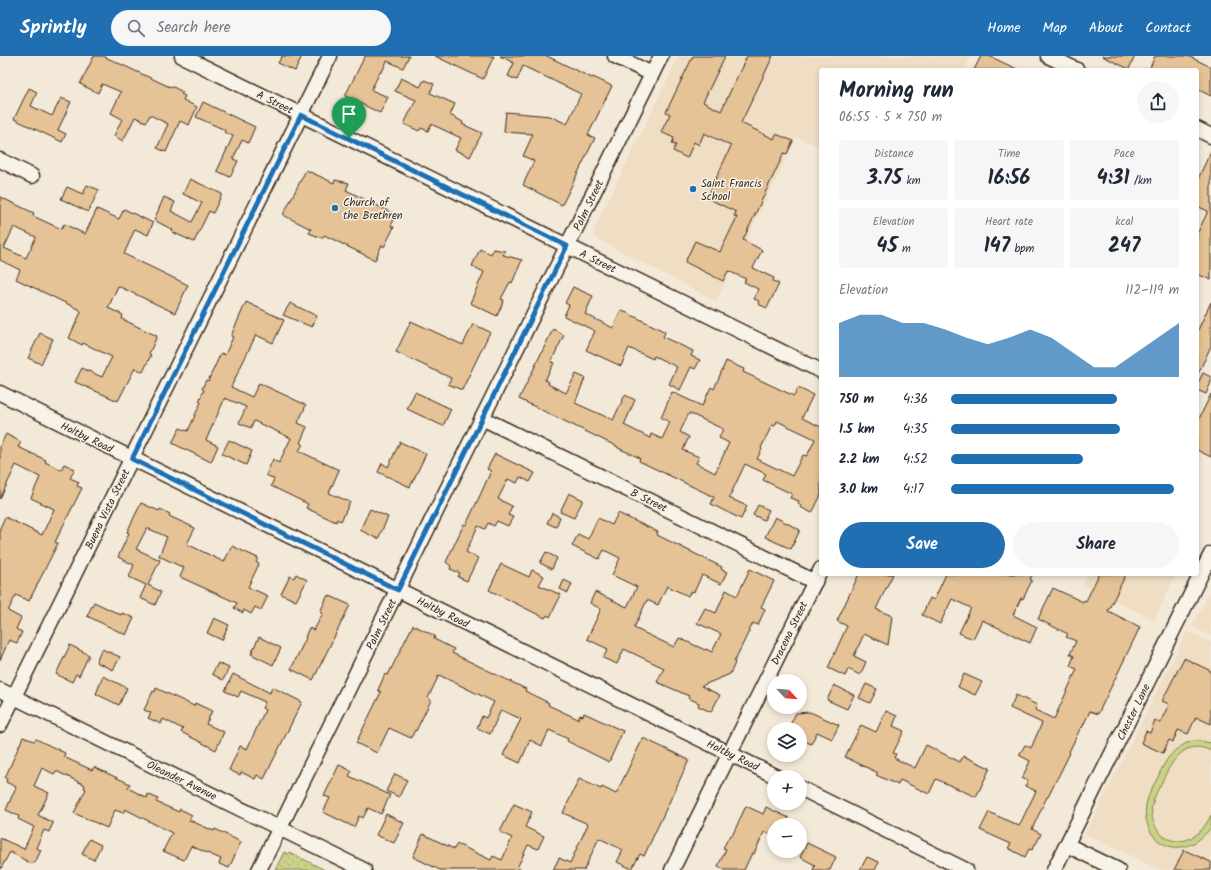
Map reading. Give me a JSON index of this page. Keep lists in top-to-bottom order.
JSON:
{
  "streets": {
    "street": [
      "A Street",
      "Palm Street",
      "Holtby Road",
      "B Street",
      "Buena Vista Street",
      "Dracena Street",
      "Chester Lane",
      "Oleander Avenue"
    ]
  },
  "crossings": [
    ["A Street", "Palm Street"],
    ["A Street", "Buena Vista Street"],
    ["Palm Street", "Holtby Road"],
    ["Palm Street", "B Street"],
    ["Palm Street", "Oleander Avenue"],
    ["Holtby Road", "Buena Vista Street"],
    ["Holtby Road", "Dracena Street"],
    ["B Street", "Dracena Street"],
    ["Buena Vista Street", "Oleander Avenue"]
  ],
  "places": ["Saint Francis School", "Church of the Brethren"],
  "north": "bottom right",
  "page": {
    "header": "Sprintly",
    "search": "Search here",
    "nav": [
      "Home",
      "Map",
      "About",
      "Contact"
    ],
    "heading": ["Morning run", "06:55 · 5 × 750 m"],
    "stats": [
      ["Distance", "3.75 km"],
      ["Time", "16:56"],
      ["Pace", "4:31 /km"],
      ["Elevation", "45 m"],
      ["Heart rate", "147 bpm"],
      ["kcal", "247"]
    ],
    "chart": ["Elevation", "112–119 m"],
    "list": [
      {
        "name": "750 m",
        "note": "4:36"
      },
      {
        "name": "1.5 km",
        "note": "4:35"
      },
      {
        "name": "2.2 km",
        "note": "4:52"
      },
      {
        "name": "3.0 km",
        "note": "4:17"
      }
    ],
    "buttons": ["Save", "Share"],
    "map_buttons": ["+", "−"]
  }
}
